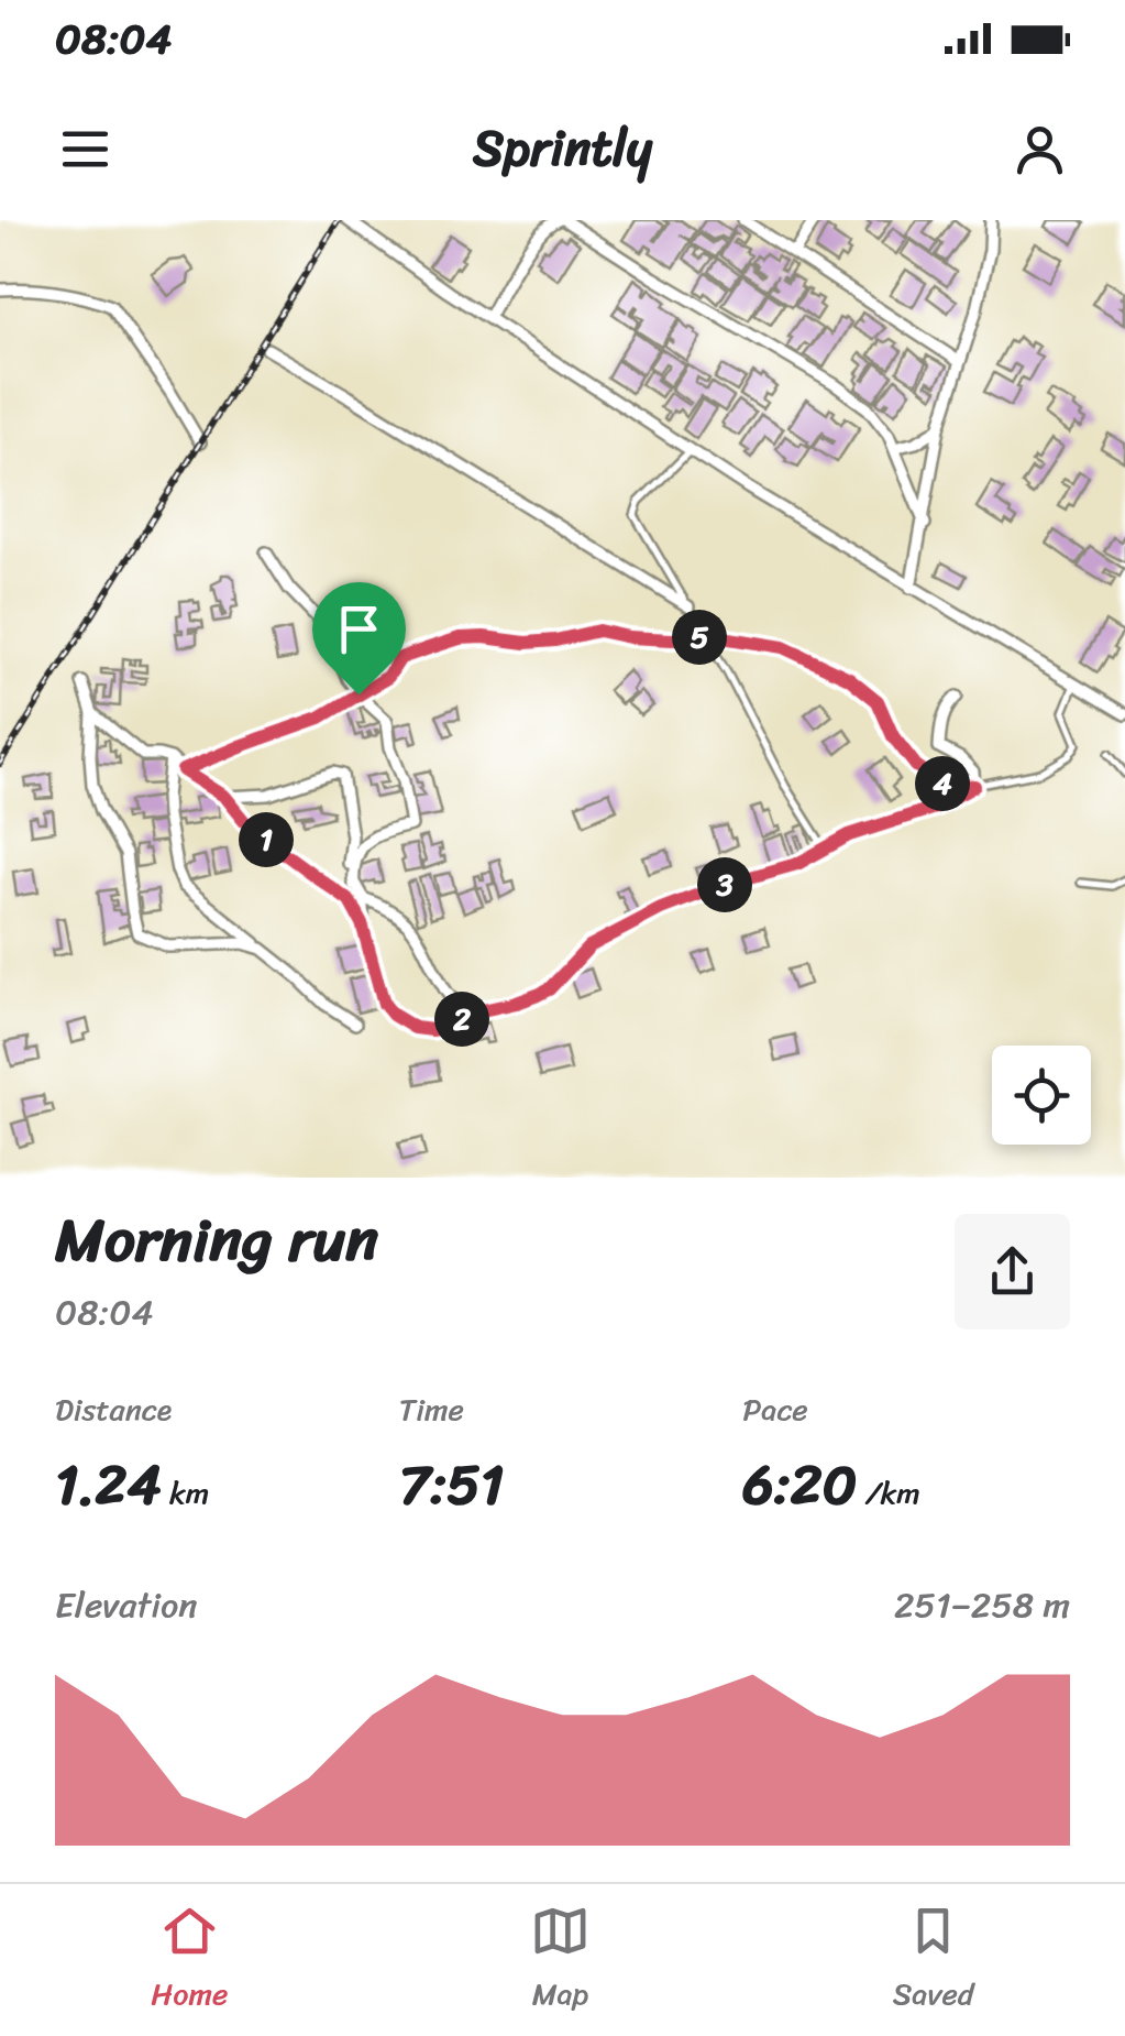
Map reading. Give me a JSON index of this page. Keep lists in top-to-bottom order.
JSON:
{
  "page": {
    "status": "08:04",
    "header": "Sprintly",
    "pins": [
      "5",
      "4",
      "1",
      "3",
      "2"
    ],
    "heading": ["Morning run", "08:04"],
    "stats": [
      ["Distance", "1.24 km"],
      ["Time", "7:51"],
      ["Pace", "6:20 /km"]
    ],
    "chart": ["Elevation", "251–258 m"],
    "tabs": ["Home", "Map", "Saved"]
  }
}
